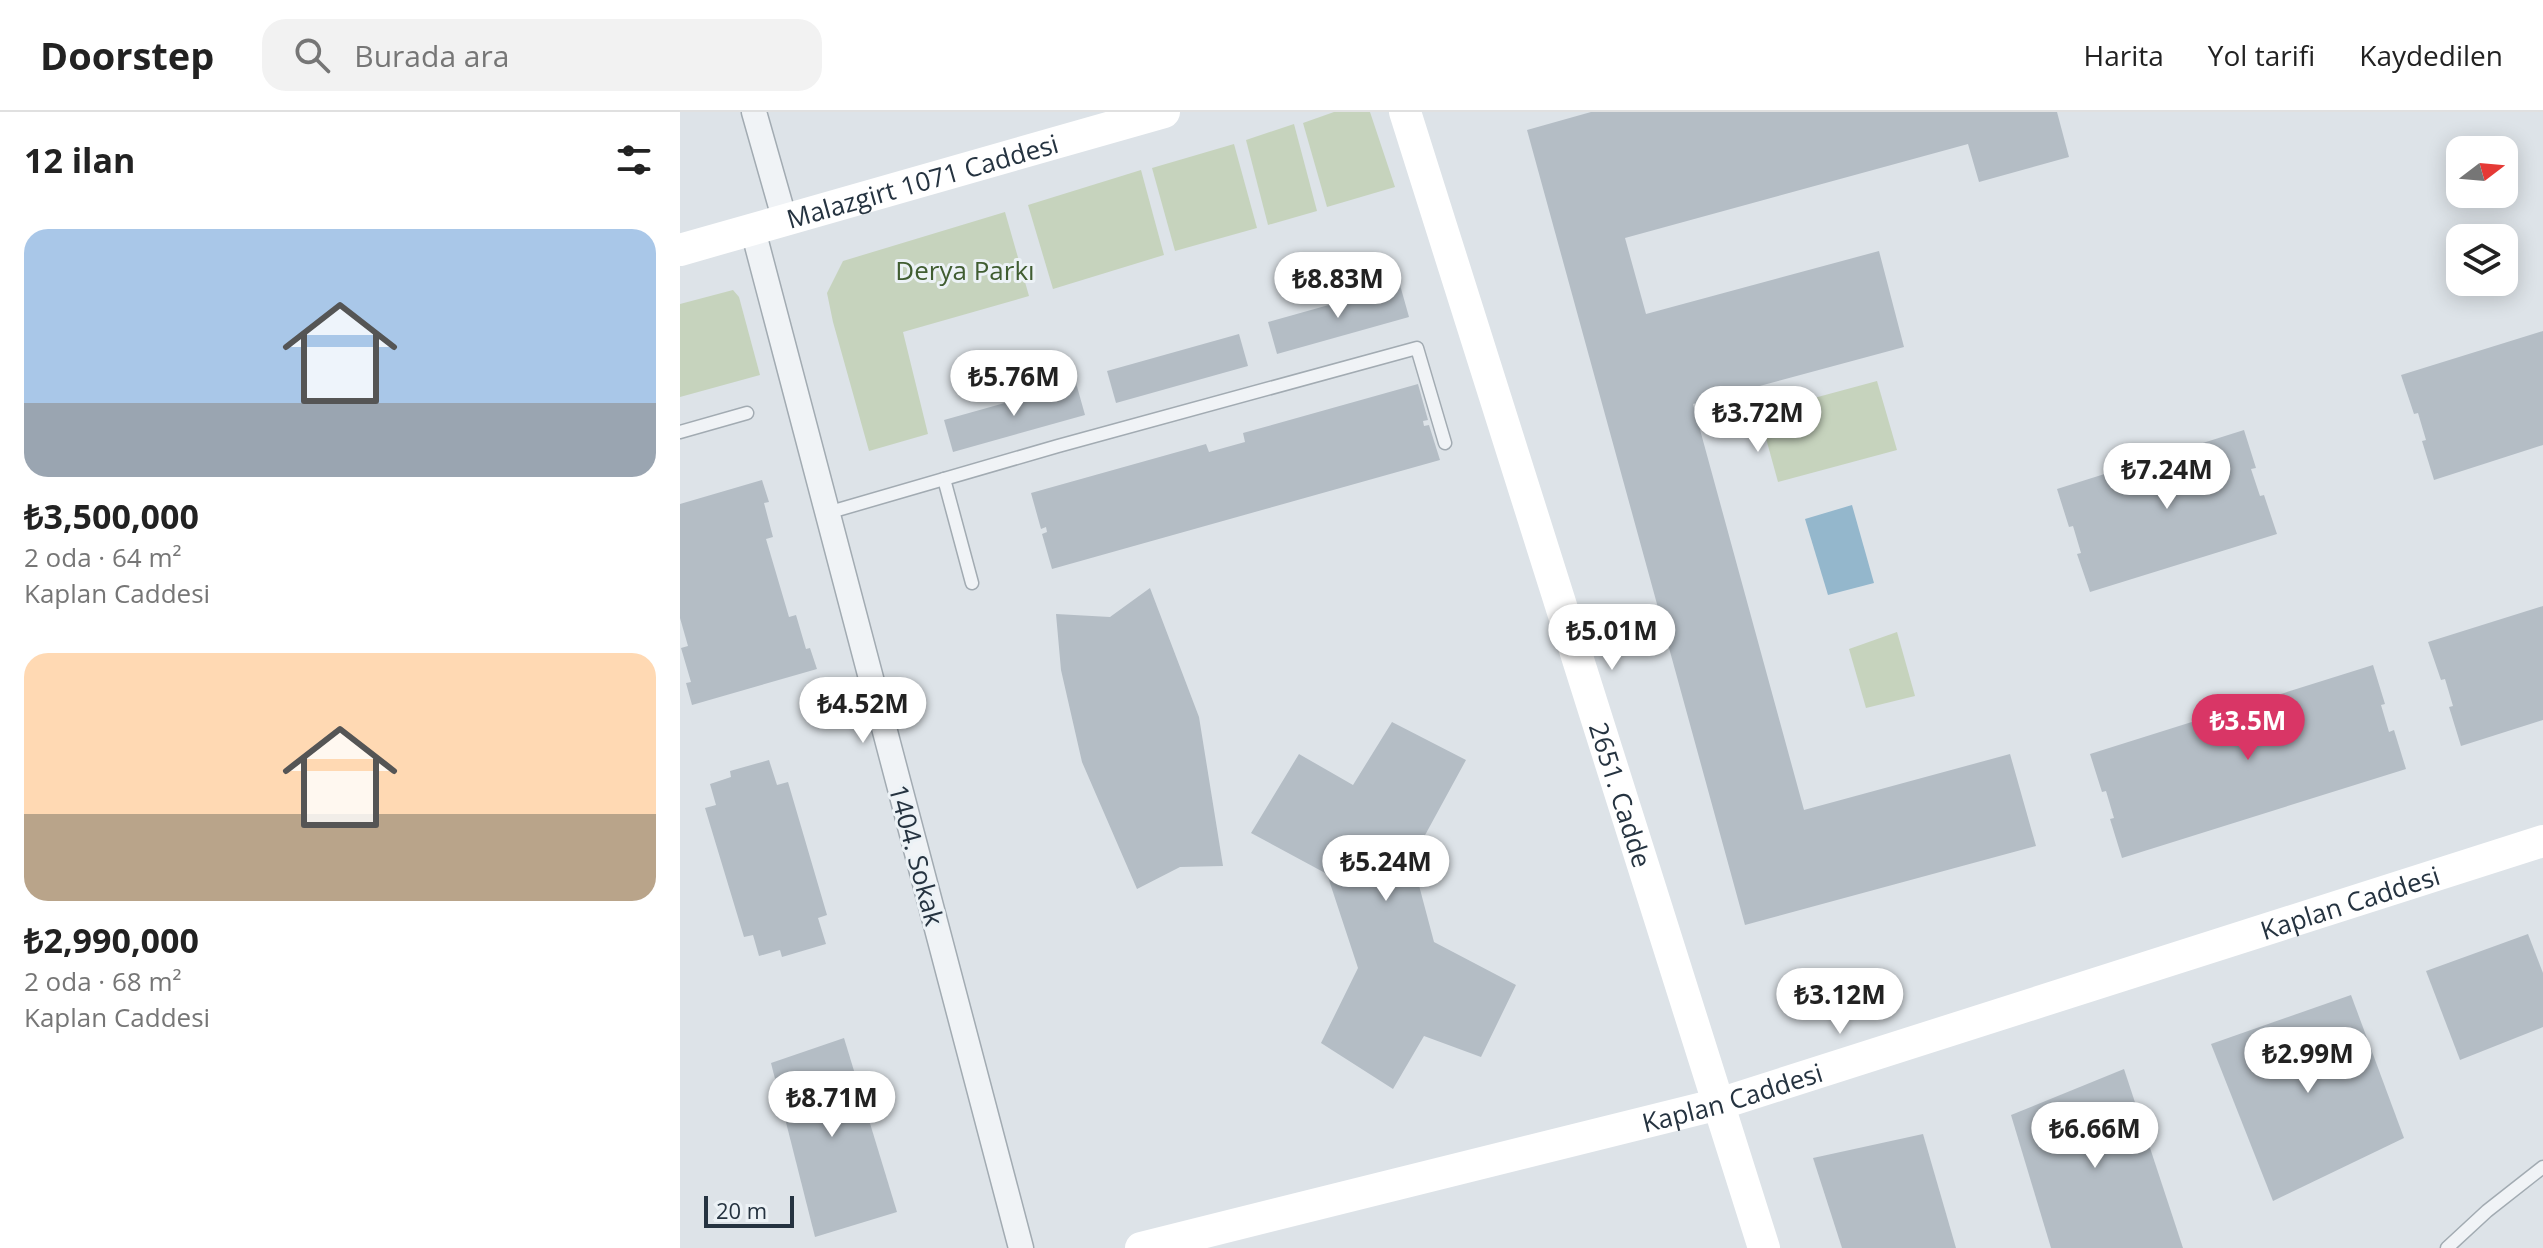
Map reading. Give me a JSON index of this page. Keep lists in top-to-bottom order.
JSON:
{
  "streets": {
    "street": [
      "Malazgirt 1071 Caddesi",
      "2651. Cadde",
      "1404. Sokak",
      "Kaplan Caddesi"
    ]
  },
  "crossings": [
    ["Malazgirt 1071 Caddesi", "1404. Sokak"],
    ["2651. Cadde", "Kaplan Caddesi"]
  ],
  "parks": ["Derya Parkı"],
  "scale_bar": "20 m",
  "north": "right",
  "page": {
    "header": "Doorstep",
    "search": "Burada ara",
    "nav": ["Harita", "Yol tarifi", "Kaydedilen"],
    "heading": "12 ilan",
    "list": [
      {
        "name": "₺3,500,000",
        "note": "2 oda · 64 m² · Kaplan Caddesi"
      },
      {
        "name": "₺2,990,000",
        "note": "2 oda · 68 m² · Kaplan Caddesi"
      }
    ],
    "price": [
      "₺8.83M",
      "₺5.76M",
      "₺3.72M",
      "₺7.24M",
      "₺5.01M",
      "₺4.52M",
      "₺3.5M",
      "₺5.24M",
      "₺3.12M",
      "₺2.99M",
      "₺8.71M",
      "₺6.66M"
    ],
    "scale": "20 m"
  }
}
